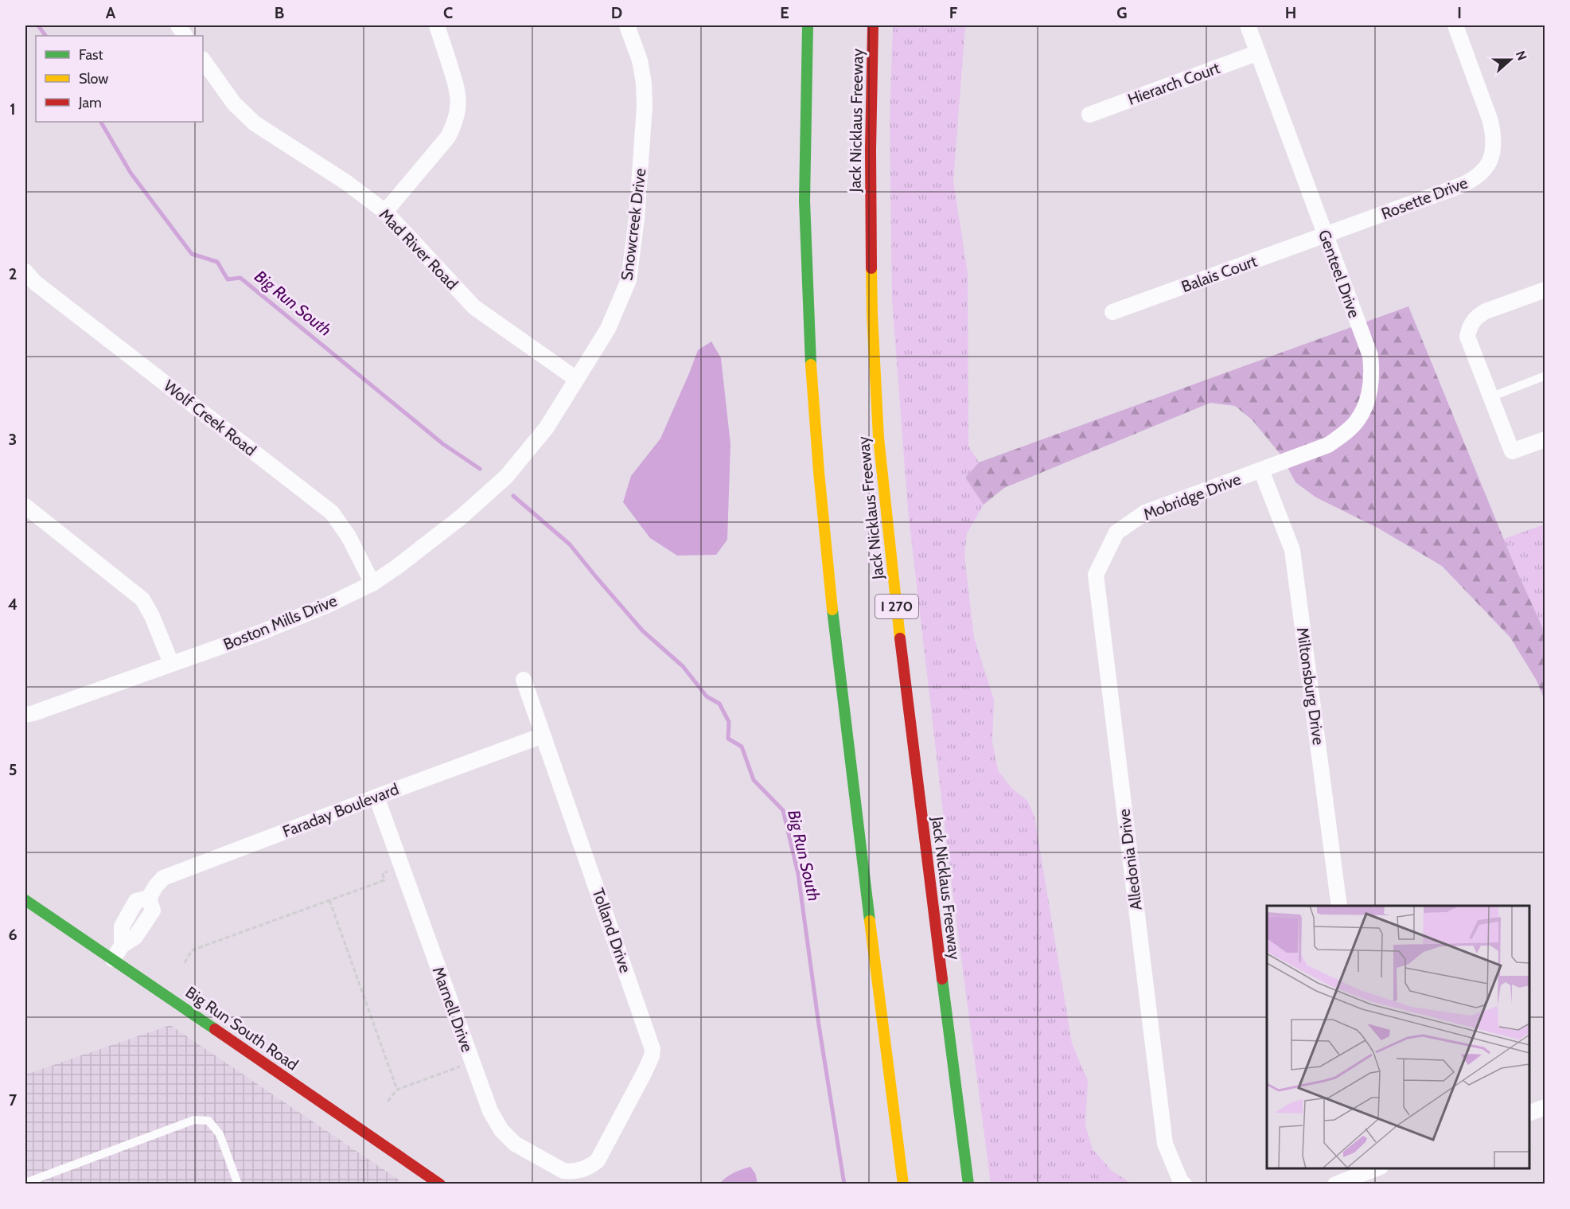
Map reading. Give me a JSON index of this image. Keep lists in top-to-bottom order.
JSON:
{
  "streets": {
    "main road": ["Jack Nicklaus Freeway", "I 270", "Big Run South Road"],
    "street": [
      "Hierarch Court",
      "Rosette Drive",
      "Snowcreek Drive",
      "Mad River Road",
      "Balais Court",
      "Genteel Drive",
      "Wolf Creek Road",
      "Mobridge Drive",
      "Boston Mills Drive",
      "Miltonsburg Drive",
      "Faraday Boulevard",
      "Alledonia Drive",
      "Tolland Drive",
      "Marnell Drive"
    ]
  },
  "crossings": [
    ["Hierarch Court", "Genteel Drive"],
    ["Rosette Drive", "Balais Court"],
    ["Rosette Drive", "Genteel Drive"],
    ["Snowcreek Drive", "Mad River Road"],
    ["Snowcreek Drive", "Boston Mills Drive"],
    ["Balais Court", "Genteel Drive"],
    ["Genteel Drive", "Mobridge Drive"],
    ["Genteel Drive", "Miltonsburg Drive"],
    ["Wolf Creek Road", "Boston Mills Drive"],
    ["Mobridge Drive", "Miltonsburg Drive"],
    ["Mobridge Drive", "Alledonia Drive"],
    ["Faraday Boulevard", "Tolland Drive"],
    ["Faraday Boulevard", "Marnell Drive"],
    ["Faraday Boulevard", "Big Run South Road"],
    ["Tolland Drive", "Marnell Drive"]
  ],
  "water": ["Big Run South"],
  "legend": ["Fast", "Slow", "Jam"],
  "north": "right",
  "grid": {
    "columns": [
      "A",
      "B",
      "C",
      "D",
      "E",
      "F",
      "G",
      "H",
      "I"
    ],
    "rows": [
      "1",
      "2",
      "3",
      "4",
      "5",
      "6",
      "7"
    ]
  }
}
